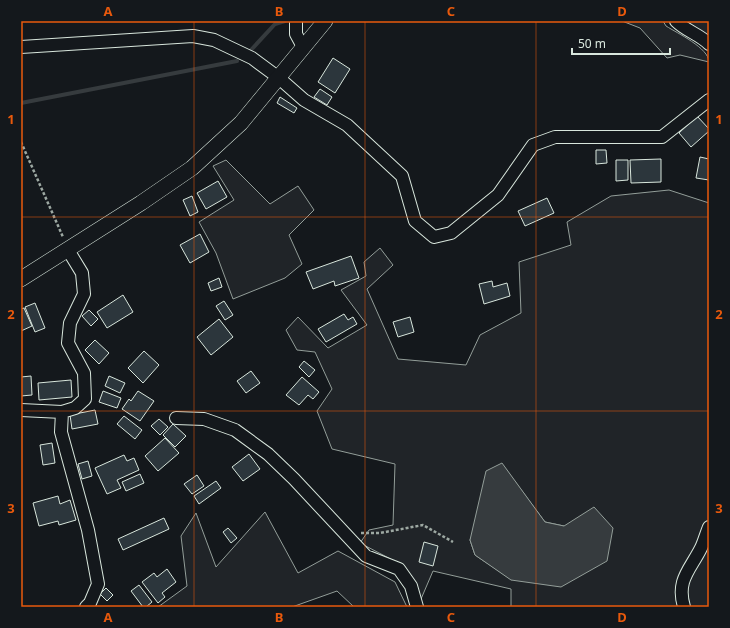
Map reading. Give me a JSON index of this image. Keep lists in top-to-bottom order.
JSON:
{
  "scale_bar": "50 m",
  "grid": {
    "columns": [
      "A",
      "B",
      "C",
      "D"
    ],
    "rows": ["1", "2", "3"]
  }
}
